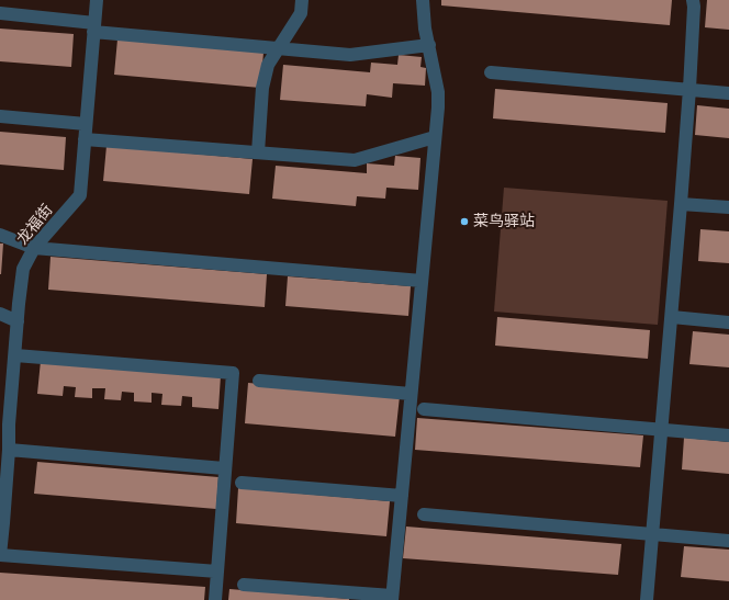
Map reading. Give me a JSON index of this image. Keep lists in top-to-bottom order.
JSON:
{
  "streets": {
    "street": ["龙福街"]
  },
  "places": ["菜鸟驿站"]
}
